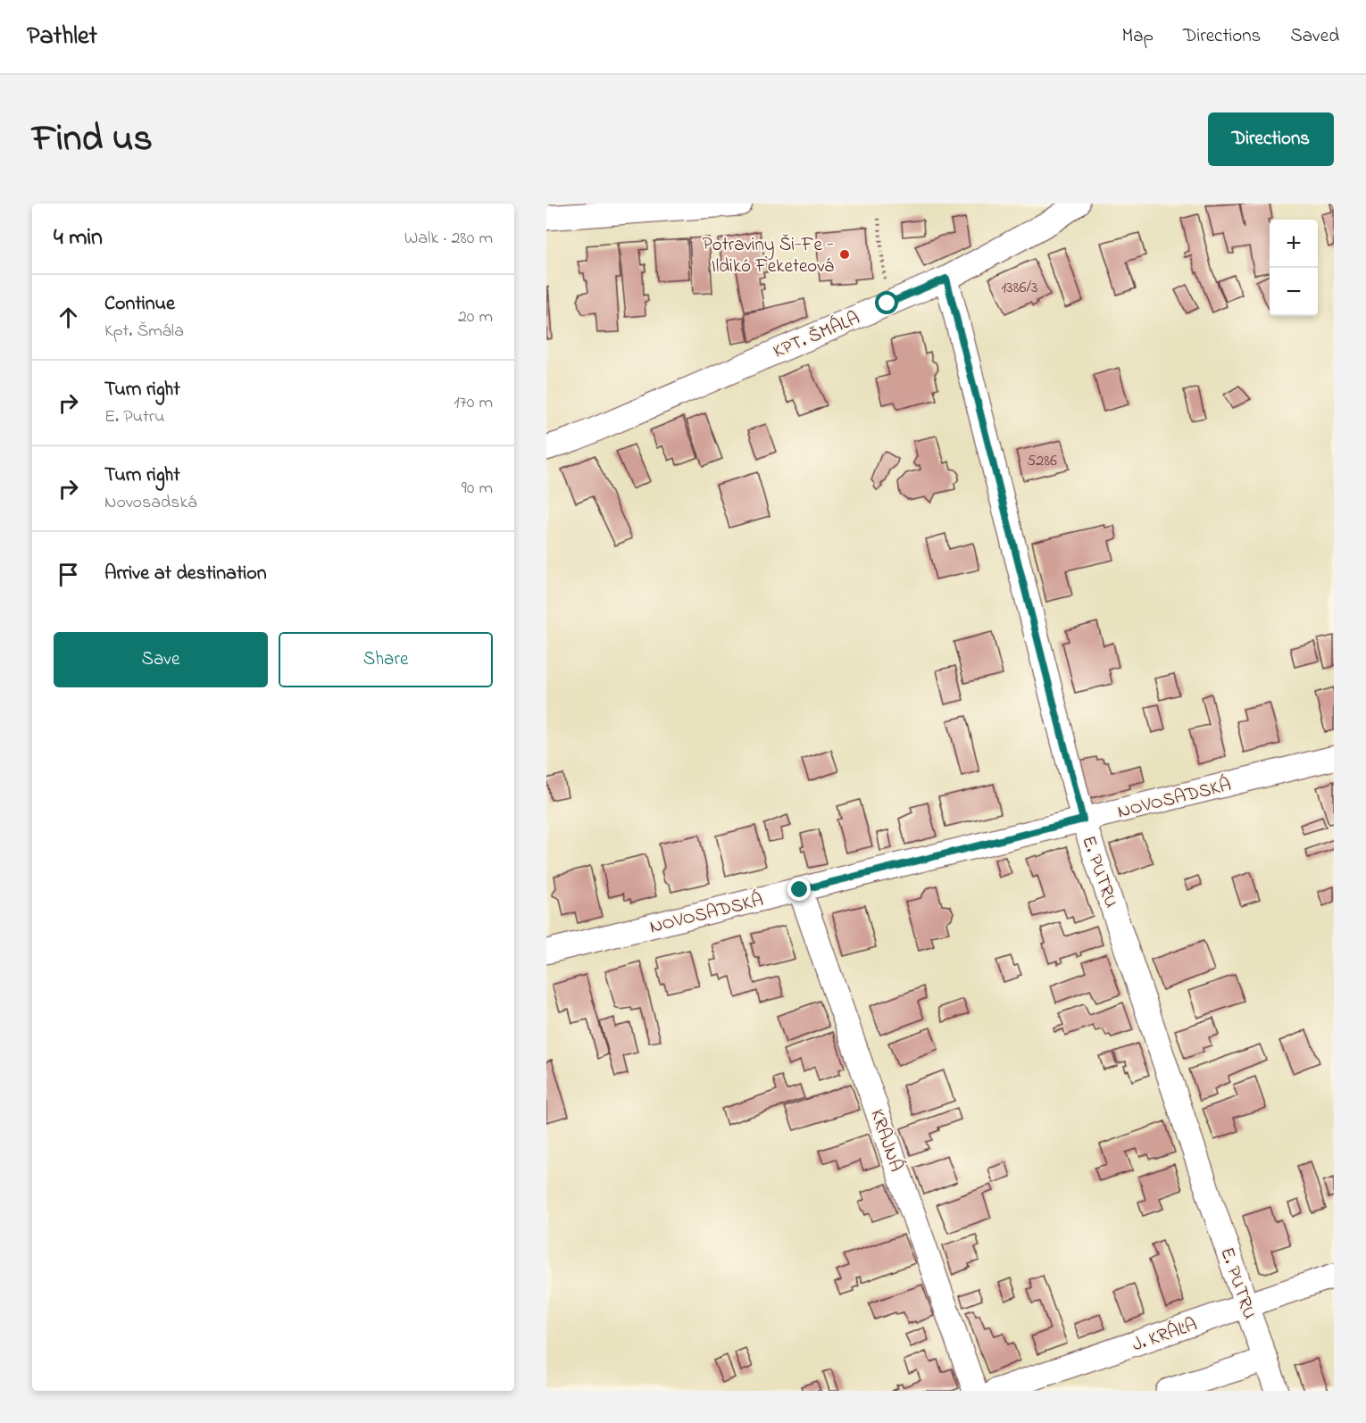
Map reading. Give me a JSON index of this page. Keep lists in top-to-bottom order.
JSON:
{
  "streets": {
    "street": [
      "KPT. ŠMÁLA",
      "NOVOSADSKÁ",
      "E. PUTRU",
      "KRAJNÁ",
      "J. KRÁĽA"
    ]
  },
  "crossings": [
    ["KPT. ŠMÁLA", "E. PUTRU"],
    ["NOVOSADSKÁ", "E. PUTRU"],
    ["NOVOSADSKÁ", "KRAJNÁ"],
    ["E. PUTRU", "J. KRÁĽA"]
  ],
  "places": ["Potraviny Ši-Fe - Ildikó Feketeová"],
  "house_numbers": ["1386/3", "5286"],
  "page": {
    "header": "Pathlet",
    "nav": ["Map", "Directions", "Saved"],
    "title": "Find us",
    "buttons": [
      "Directions",
      ["Save", "Share"]
    ],
    "heading": ["4 min", "Walk · 280 m"],
    "map_buttons": ["+", "−"],
    "list": [
      ["Continue", "Kpt. Šmála", "20 m"],
      ["Turn right", "E. Putru", "170 m"],
      ["Turn right", "Novosadská", "90 m"],
      "Arrive at destination"
    ]
  }
}
